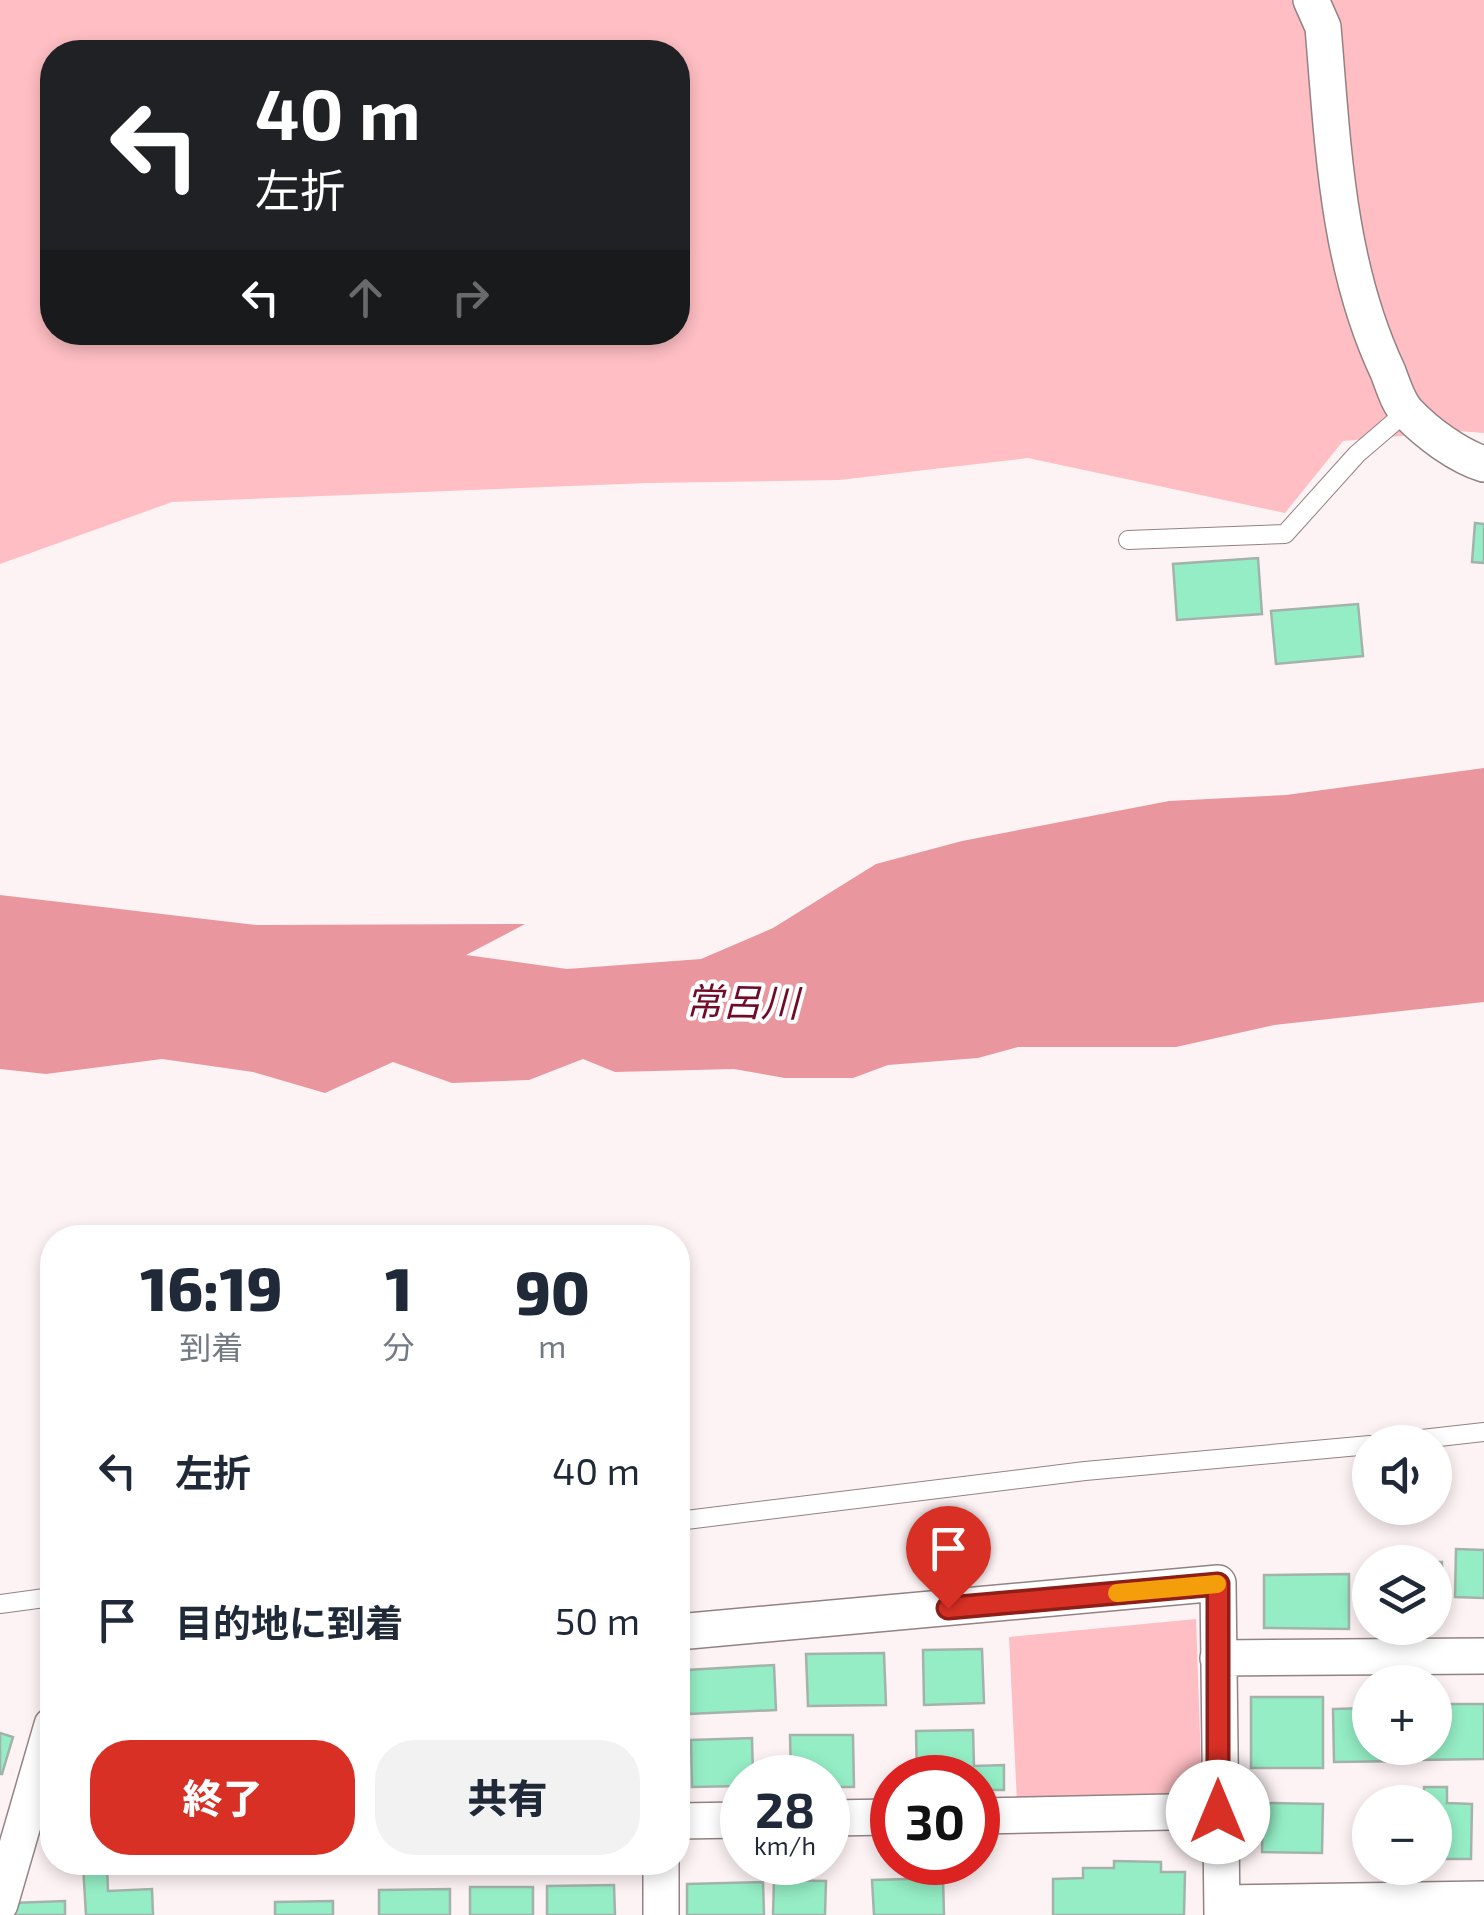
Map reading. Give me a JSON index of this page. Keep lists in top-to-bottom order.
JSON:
{
  "water": ["常呂川"],
  "page": {
    "turn": ["40 m", "左折"],
    "eta": [
      "16:19",
      "到着",
      "1",
      "分",
      "90",
      "m"
    ],
    "list": [
      {
        "name": "左折",
        "value": "40 m"
      },
      {
        "name": "目的地に到着",
        "value": "50 m"
      }
    ],
    "map_buttons": ["+", "−"],
    "buttons": ["終了", "共有"],
    "speed": "28 km/h",
    "limit": "30"
  }
}
